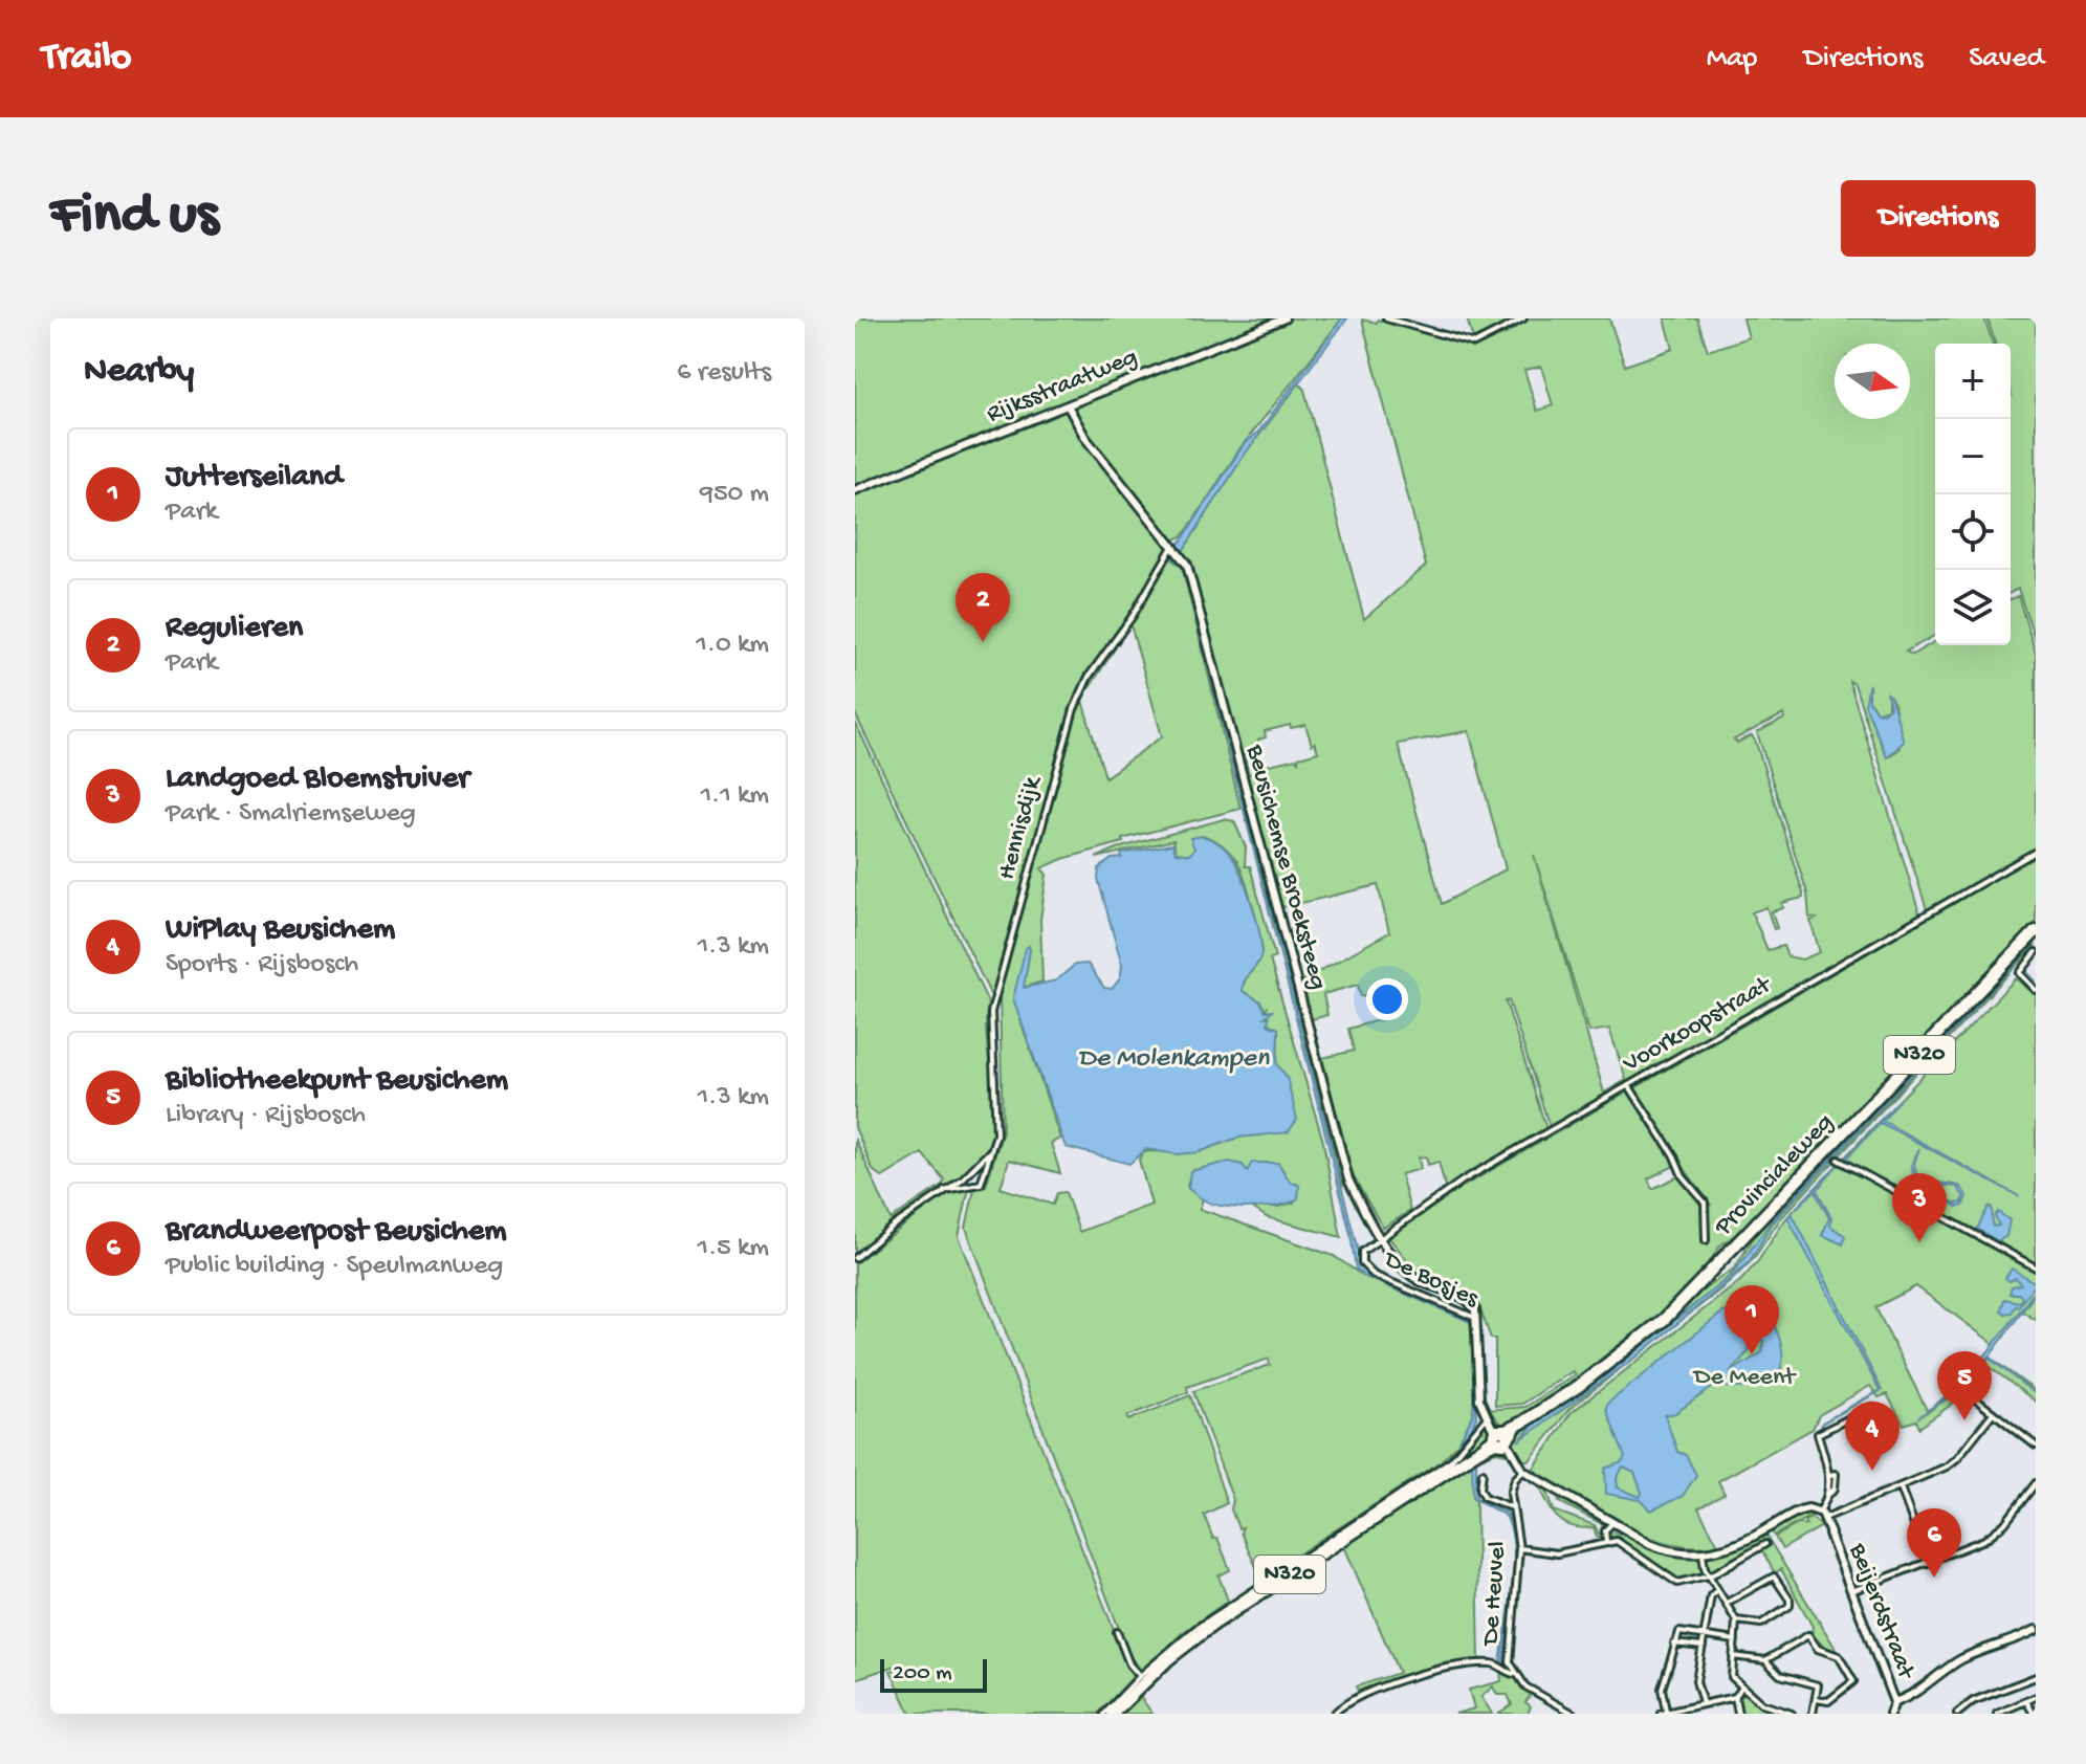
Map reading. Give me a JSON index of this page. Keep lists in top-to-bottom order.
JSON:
{
  "streets": {
    "highway": ["N320", "Provincialeweg"],
    "street": [
      "Rijksstraatweg",
      "Hennisdijk",
      "Beusichemse Broeksteeg",
      "Voorkoopstraat",
      "De Bosjes",
      "De Heuvel",
      "Beijerdstraat"
    ]
  },
  "crossings": [
    ["Rijksstraatweg", "Beusichemse Broeksteeg"],
    ["Hennisdijk", "Beusichemse Broeksteeg"],
    ["Beusichemse Broeksteeg", "Voorkoopstraat"],
    ["Beusichemse Broeksteeg", "De Bosjes"],
    ["Voorkoopstraat", "De Bosjes"]
  ],
  "water": ["De Molenkampen"],
  "parks": ["De Meent"],
  "scale_bar": "200 m",
  "north": "right",
  "page": {
    "header": "Trailo",
    "nav": ["Map", "Directions", "Saved"],
    "buttons": "Directions",
    "title": "Find us",
    "heading": ["Nearby", "6 results"],
    "map_buttons": ["+", "−"],
    "list": [
      {
        "mark": "1",
        "name": "Jutterseiland",
        "note": "Park",
        "value": "950 m"
      },
      {
        "mark": "2",
        "name": "Regulieren",
        "note": "Park",
        "value": "1.0 km"
      },
      {
        "mark": "3",
        "name": "Landgoed Bloemstuiver",
        "note": "Park · Smalriemseweg",
        "value": "1.1 km"
      },
      {
        "mark": "4",
        "name": "WiPlay Beusichem",
        "note": "Sports · Rijsbosch",
        "value": "1.3 km"
      },
      {
        "mark": "5",
        "name": "Bibliotheekpunt Beusichem",
        "note": "Library · Rijsbosch",
        "value": "1.3 km"
      },
      {
        "mark": "6",
        "name": "Brandweerpost Beusichem",
        "note": "Public building · Speulmanweg",
        "value": "1.5 km"
      }
    ],
    "pins": [
      "2",
      "3",
      "1",
      "5",
      "4",
      "6"
    ],
    "scale": "200 m"
  }
}
